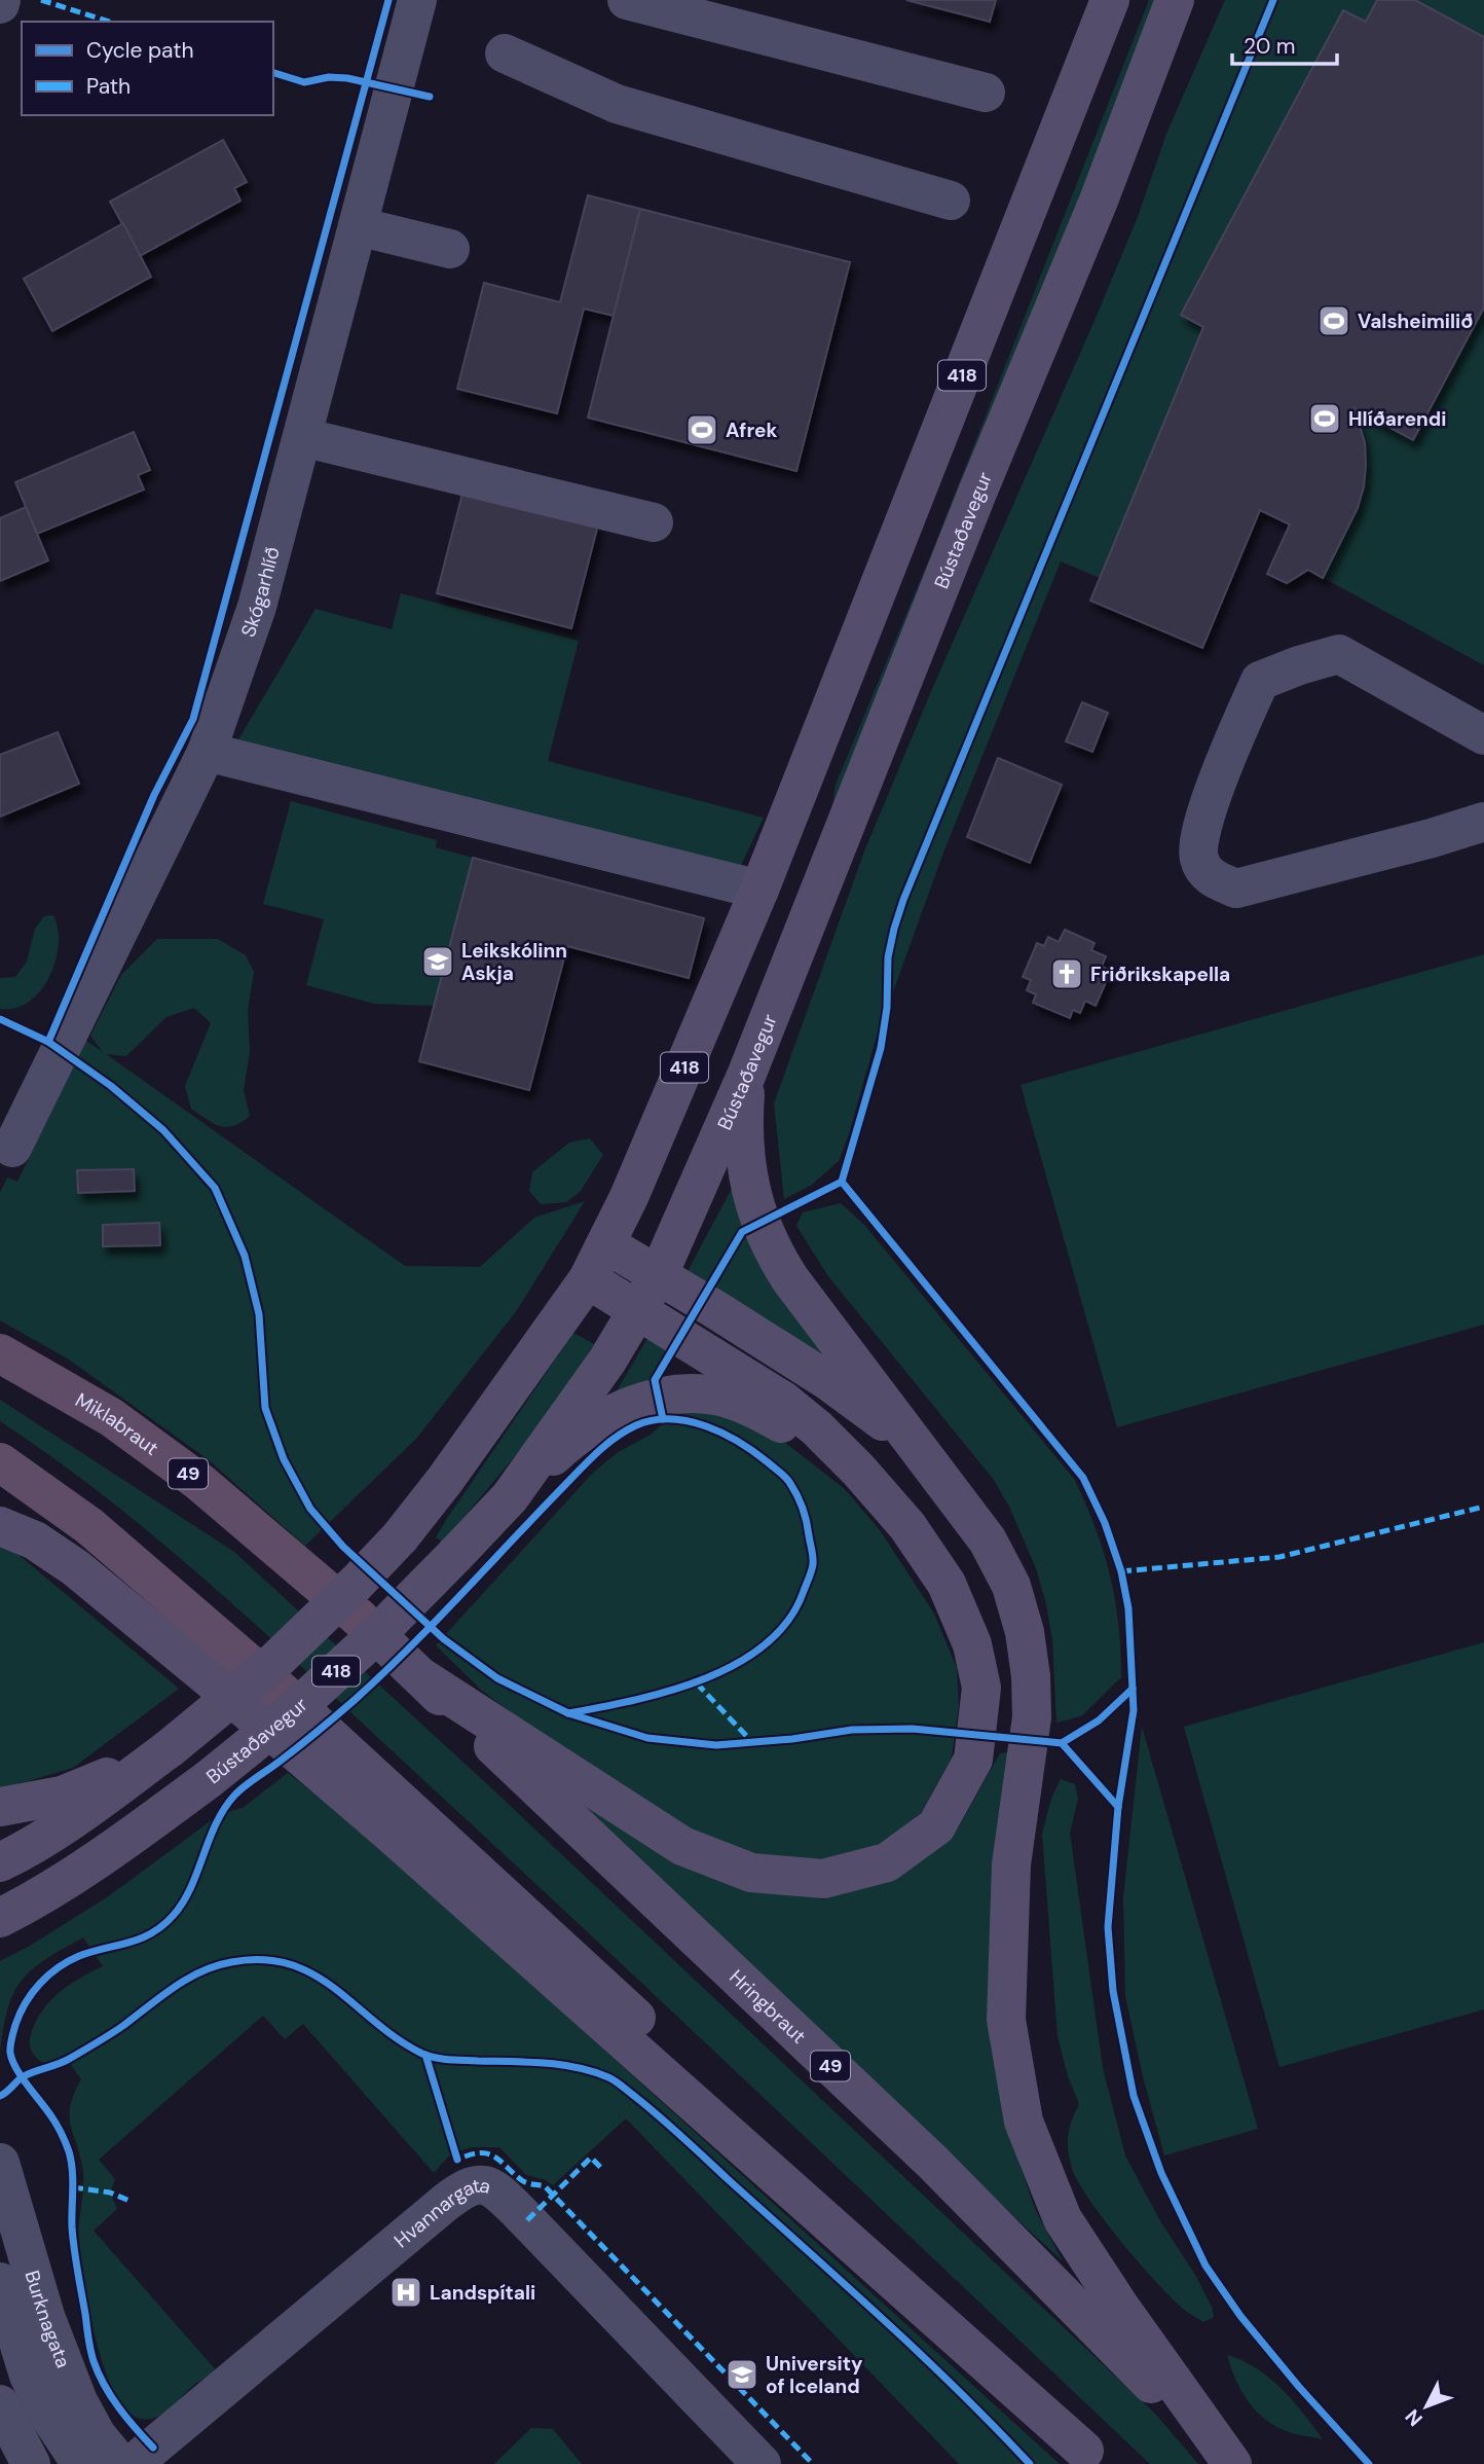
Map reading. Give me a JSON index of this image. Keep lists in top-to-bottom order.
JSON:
{
  "streets": {
    "highway": ["Miklabraut", "49"],
    "main road": ["418", "Bústaðavegur", "Hringbraut"],
    "street": ["Skógarhlíð", "Hvannargata", "Burknagata"]
  },
  "crossings": [
    ["Miklabraut", "Hringbraut"]
  ],
  "places": {
    "sports": ["Valsheimilið", "Hlíðarendi", "Afrek"],
    "school or university": ["Leikskólinn Askja", "University of Iceland"],
    "church": ["Friðrikskapella"],
    "hospital": ["Landspítali"]
  },
  "legend": ["Cycle path", "Path"],
  "scale_bar": "20 m",
  "north": "bottom left"
}
